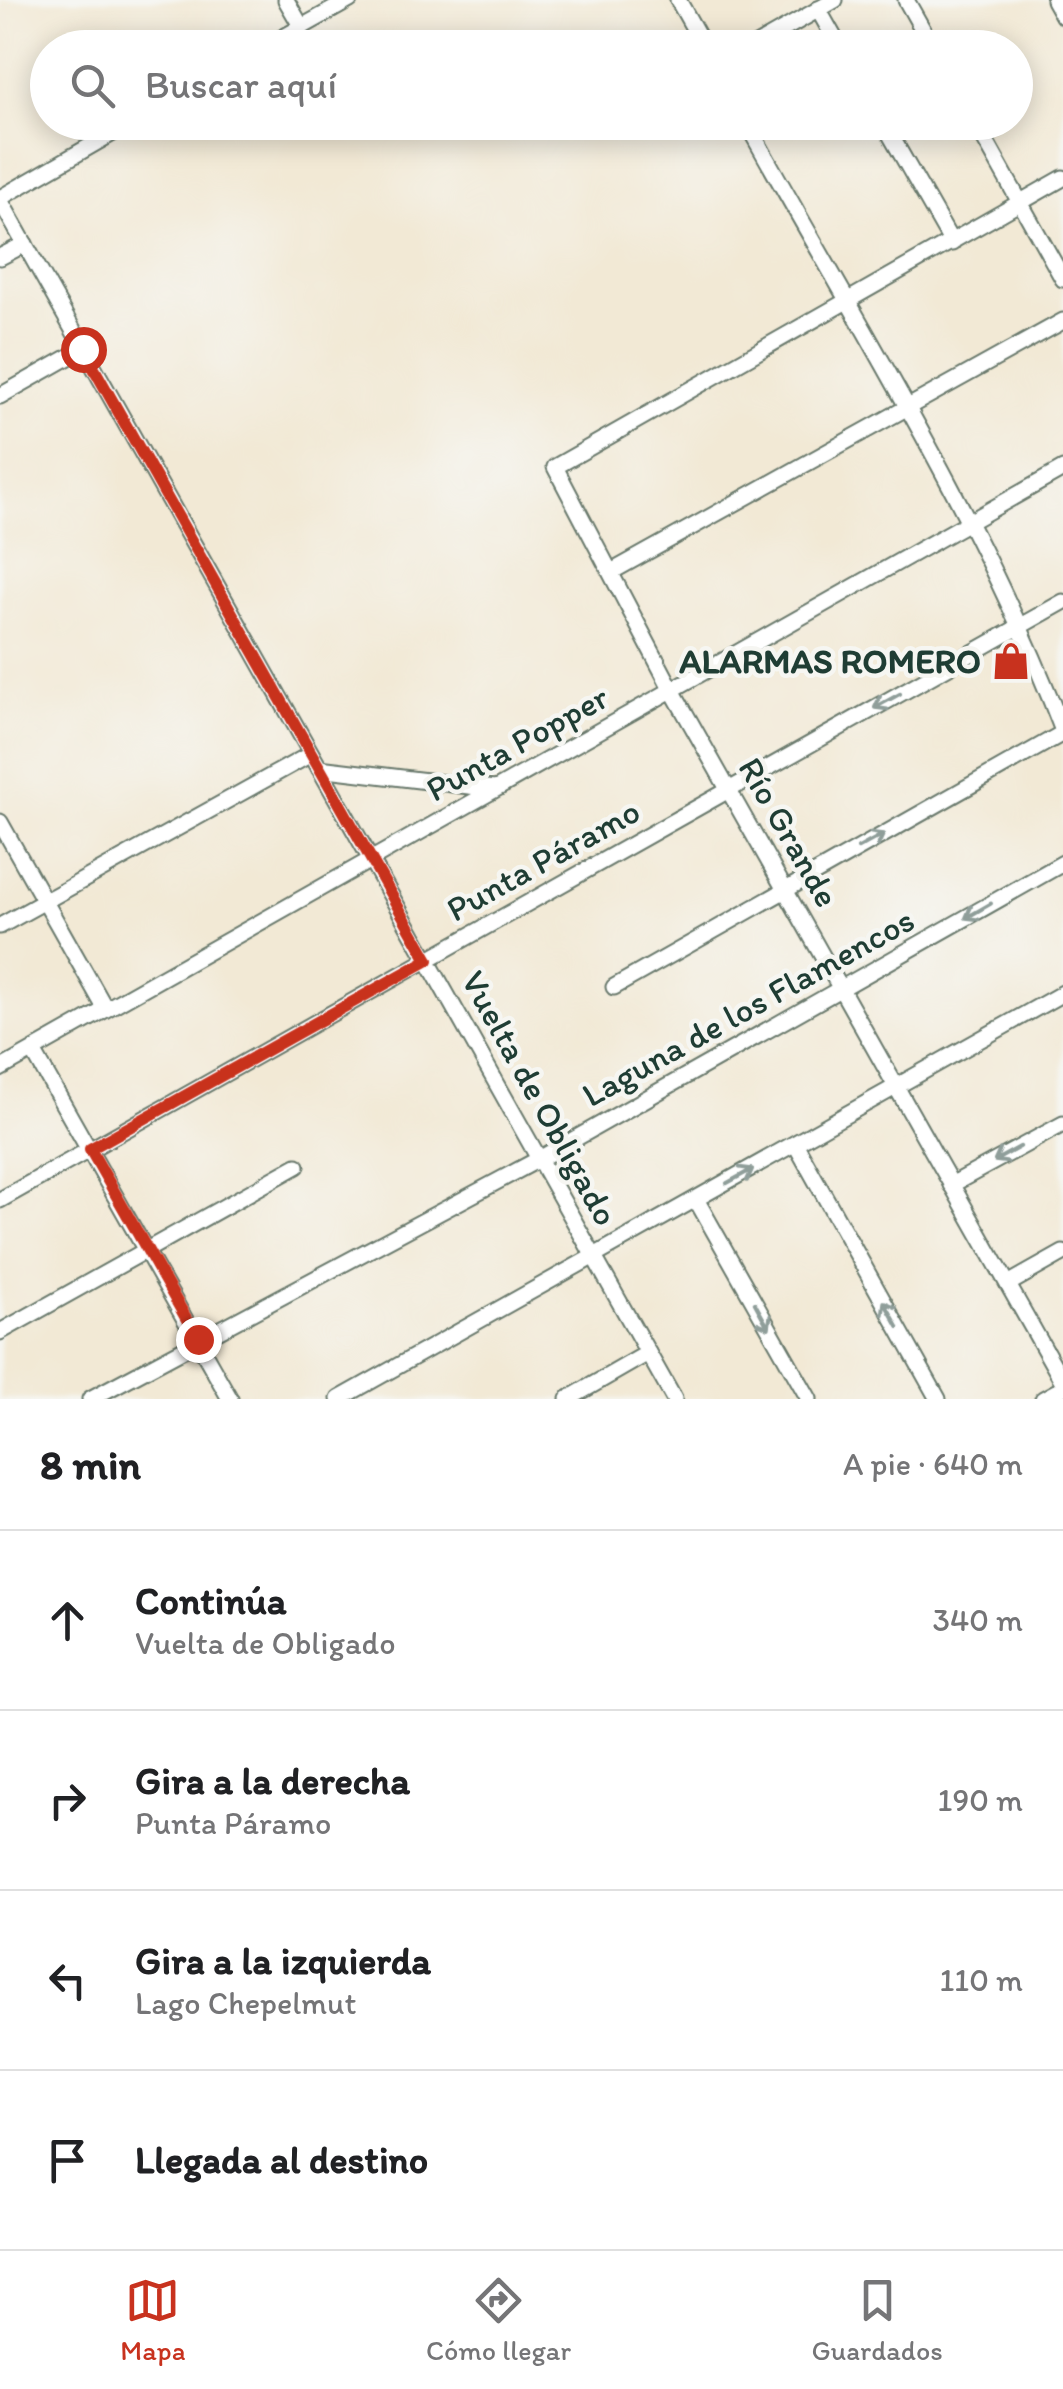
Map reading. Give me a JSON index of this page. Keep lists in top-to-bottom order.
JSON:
{
  "streets": {
    "street": [
      "Punta Popper",
      "Río Grande",
      "Punta Páramo",
      "Laguna de los Flamencos",
      "Vuelta de Obligado"
    ]
  },
  "crossings": [
    ["Punta Popper", "Río Grande"],
    ["Punta Popper", "Vuelta de Obligado"],
    ["Río Grande", "Punta Páramo"],
    ["Río Grande", "Laguna de los Flamencos"],
    ["Punta Páramo", "Vuelta de Obligado"],
    ["Laguna de los Flamencos", "Vuelta de Obligado"]
  ],
  "places": {
    "shop": ["ALARMAS ROMERO"]
  },
  "page": {
    "search": "Buscar aquí",
    "heading": ["8 min", "A pie · 640 m"],
    "list": [
      ["Continúa", "Vuelta de Obligado", "340 m"],
      ["Gira a la derecha", "Punta Páramo", "190 m"],
      ["Gira a la izquierda", "Lago Chepelmut", "110 m"],
      "Llegada al destino"
    ],
    "nav": ["Mapa", "Cómo llegar", "Guardados"]
  }
}
